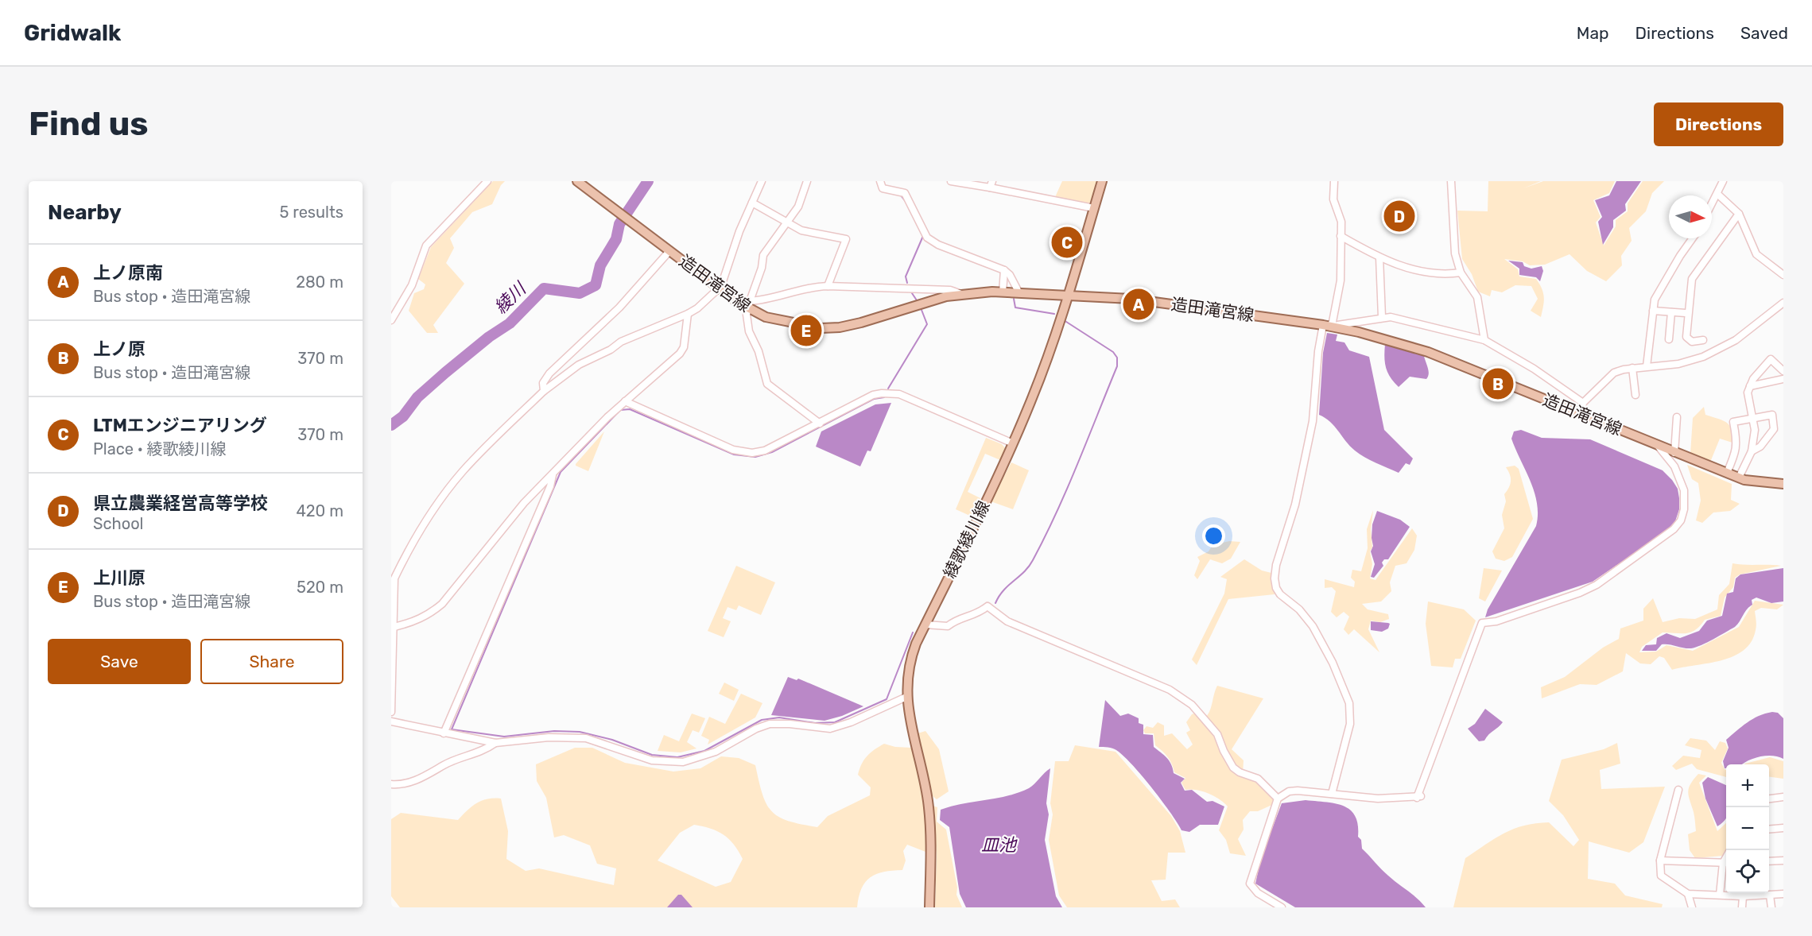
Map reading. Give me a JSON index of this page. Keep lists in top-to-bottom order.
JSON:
{
  "streets": {
    "main road": ["造田滝宮線", "綾歌綾川線"]
  },
  "crossings": [
    ["造田滝宮線", "綾歌綾川線"]
  ],
  "water": ["綾川", "皿池"],
  "north": "right",
  "page": {
    "header": "Gridwalk",
    "nav": ["Map", "Directions", "Saved"],
    "buttons": [
      "Directions",
      ["Save", "Share"]
    ],
    "title": "Find us",
    "heading": ["Nearby", "5 results"],
    "pins": [
      "D",
      "C",
      "A",
      "E",
      "B"
    ],
    "list": [
      {
        "mark": "A",
        "name": "上ノ原南",
        "note": "Bus stop · 造田滝宮線",
        "value": "280 m"
      },
      {
        "mark": "B",
        "name": "上ノ原",
        "note": "Bus stop · 造田滝宮線",
        "value": "370 m"
      },
      {
        "mark": "C",
        "name": "LTMエンジニアリング",
        "note": "Place · 綾歌綾川線",
        "value": "370 m"
      },
      {
        "mark": "D",
        "name": "県立農業経営高等学校",
        "note": "School",
        "value": "420 m"
      },
      {
        "mark": "E",
        "name": "上川原",
        "note": "Bus stop · 造田滝宮線",
        "value": "520 m"
      }
    ],
    "map_buttons": ["+", "−"]
  }
}
